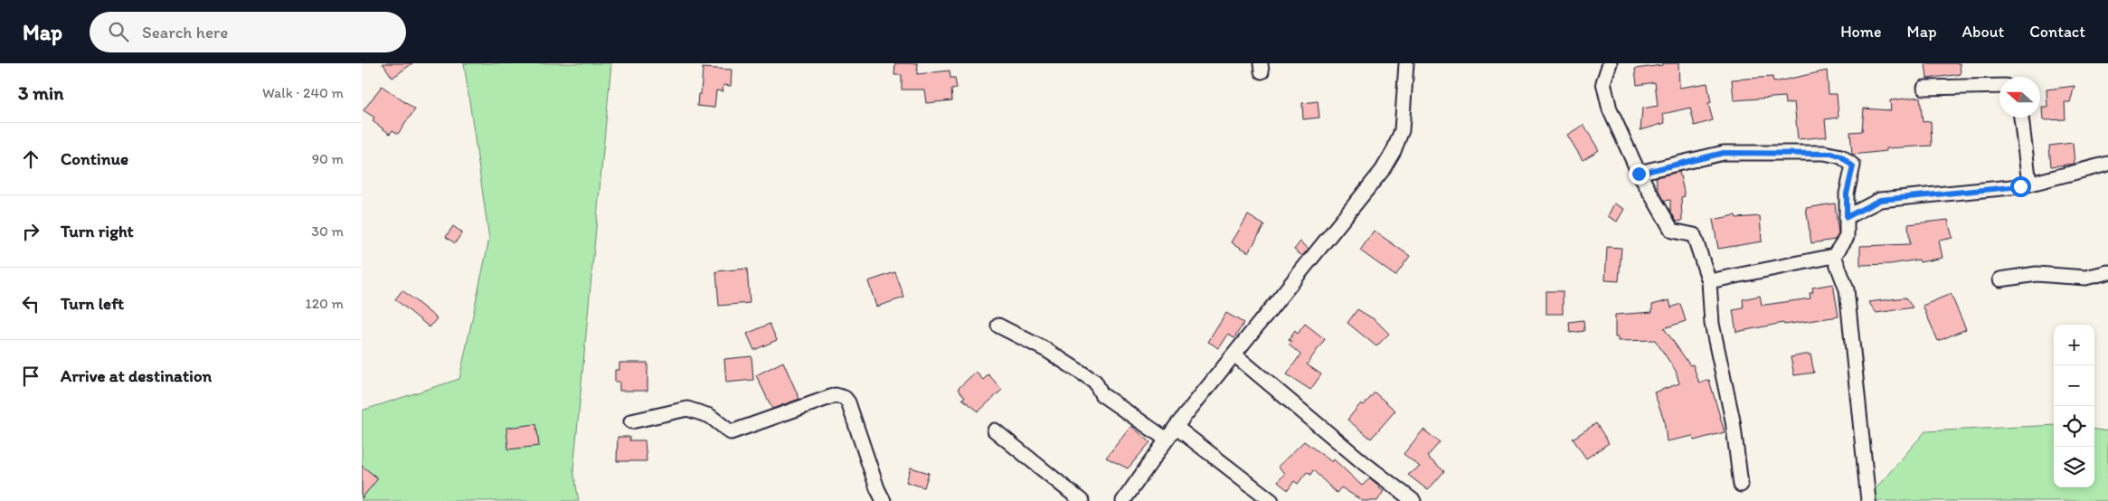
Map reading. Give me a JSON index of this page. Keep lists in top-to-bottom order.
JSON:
{
  "north": "left",
  "page": {
    "header": "Map",
    "search": "Search here",
    "nav": [
      "Home",
      "Map",
      "About",
      "Contact"
    ],
    "heading": ["3 min", "Walk · 240 m"],
    "list": [
      ["Continue", "90 m"],
      ["Turn right", "30 m"],
      ["Turn left", "120 m"],
      "Arrive at destination"
    ],
    "map_buttons": ["+", "−"]
  }
}
